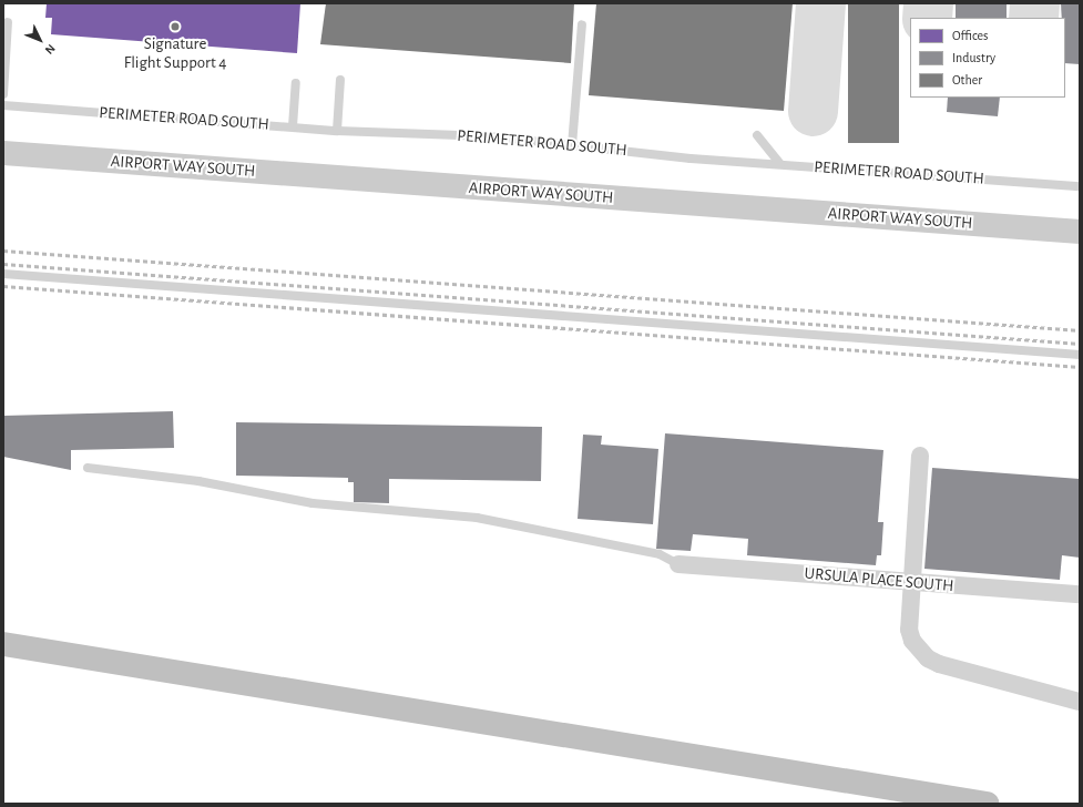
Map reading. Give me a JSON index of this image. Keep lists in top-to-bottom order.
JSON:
{
  "streets": {
    "main road": ["AIRPORT WAY SOUTH"],
    "street": ["URSULA PLACE SOUTH"],
    "lane": ["PERIMETER ROAD SOUTH"]
  },
  "places": ["Signature Flight Support 4"],
  "legend": ["Offices", "Industry", "Other"],
  "north": "bottom right"
}
